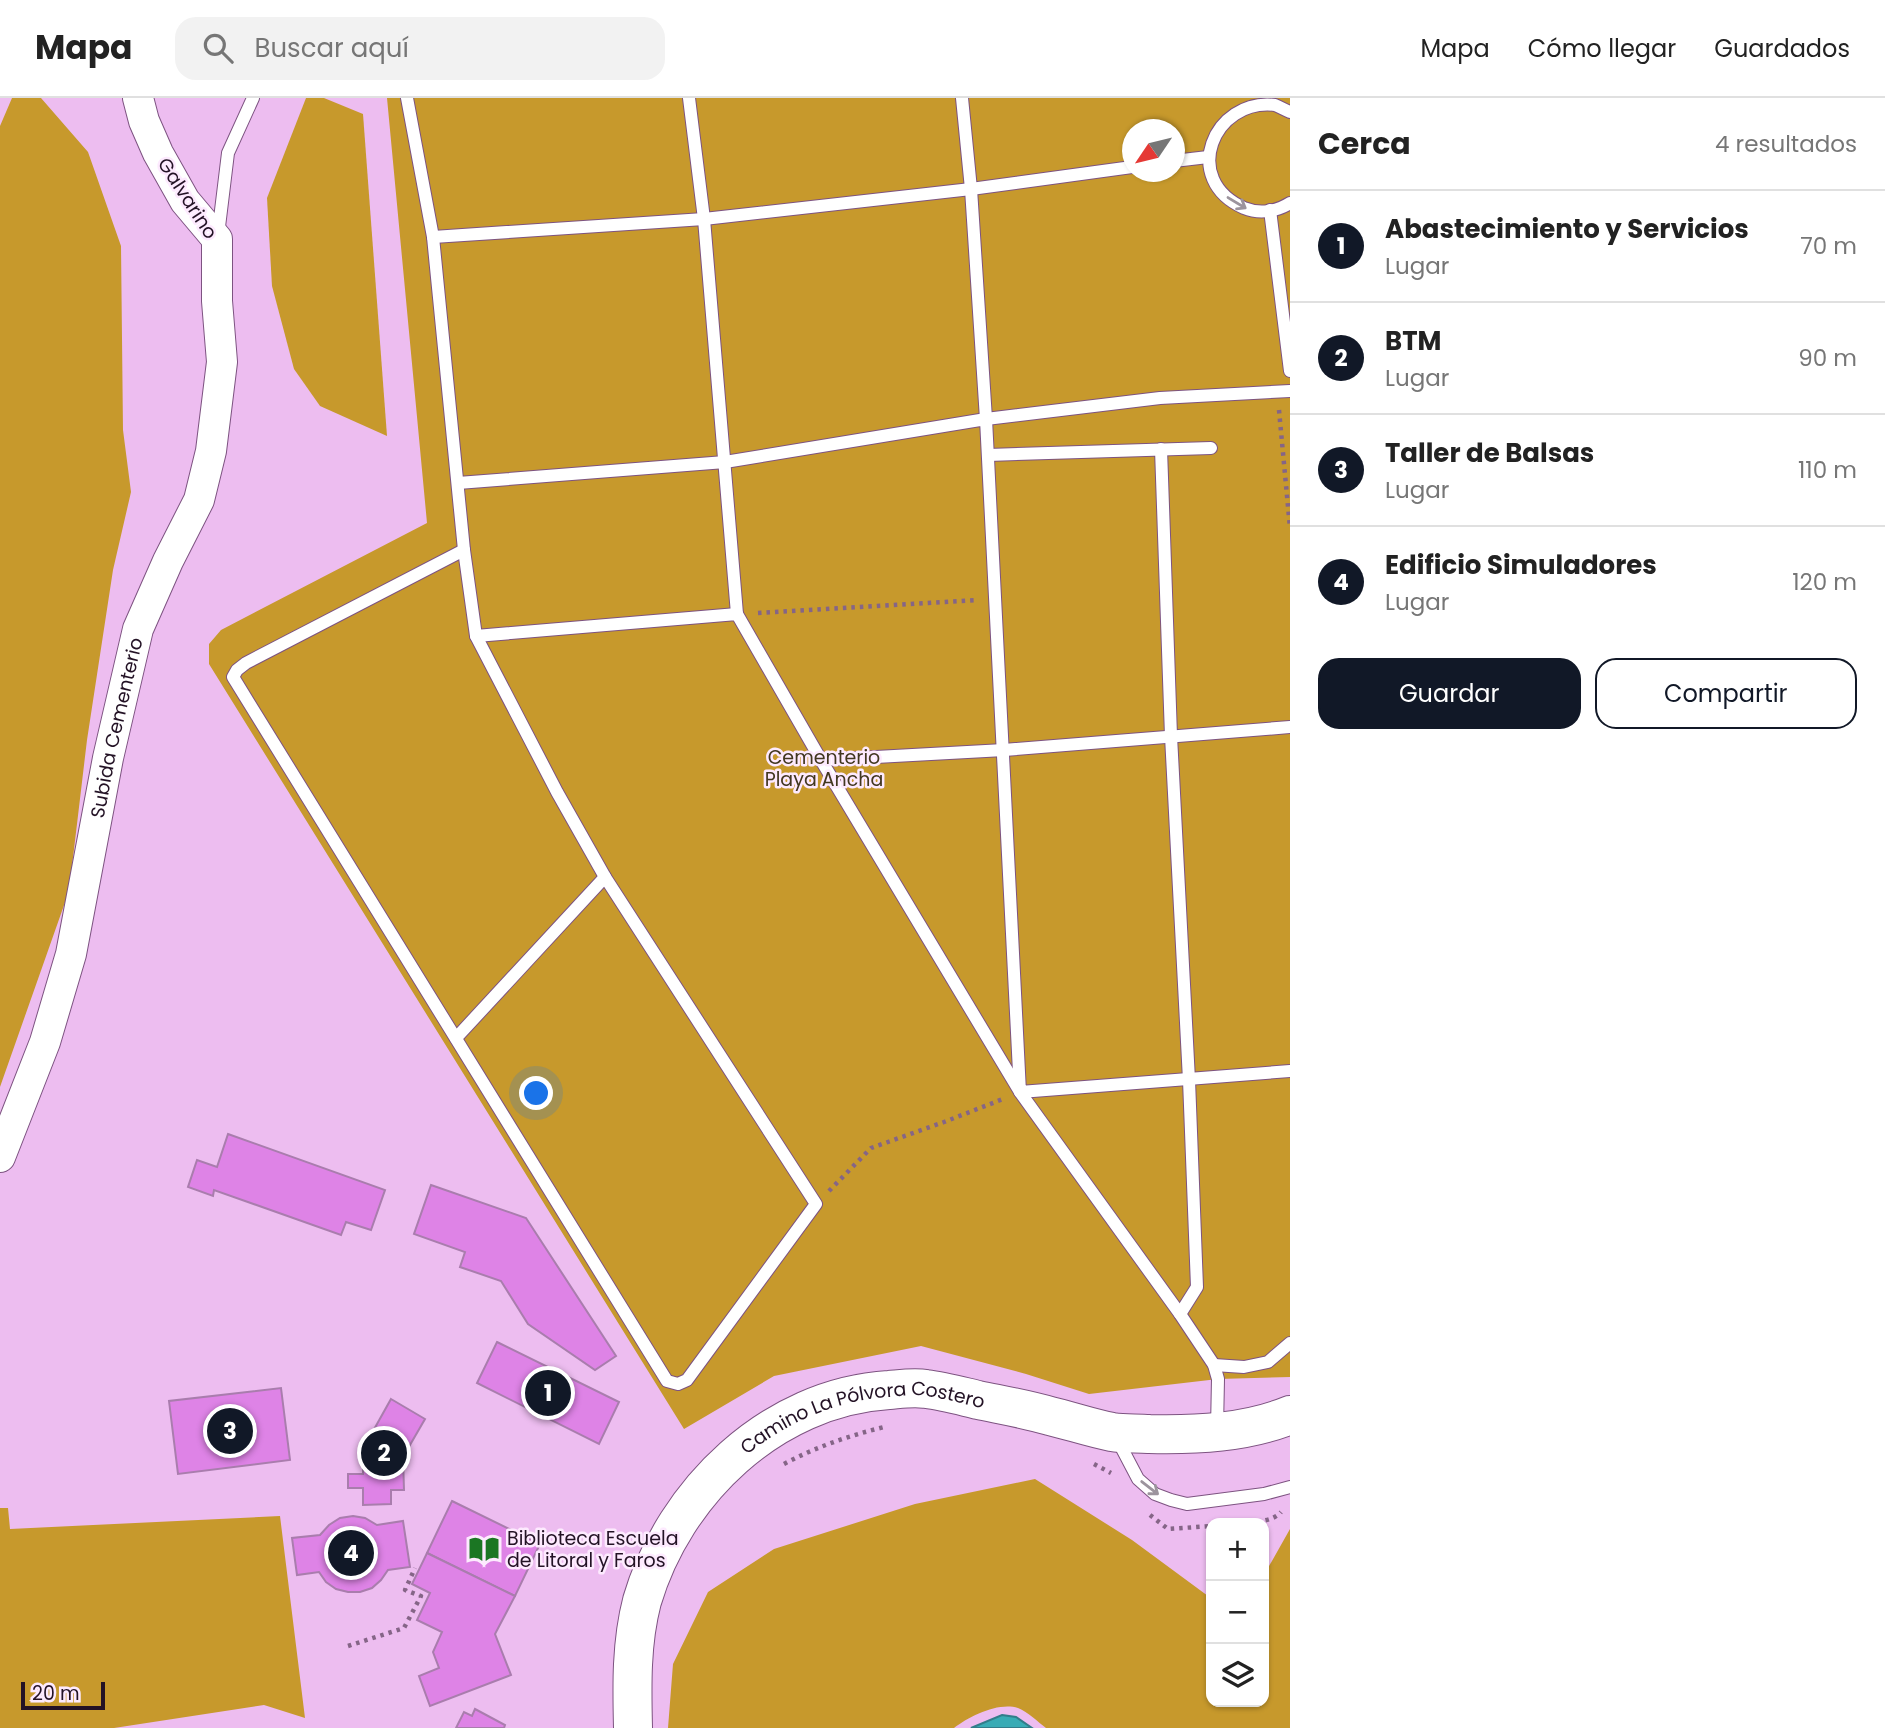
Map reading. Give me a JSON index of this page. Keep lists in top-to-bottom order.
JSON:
{
  "streets": {
    "main road": ["Camino La Pólvora Costero"],
    "street": ["Galvarino", "Subida Cementerio"]
  },
  "crossings": [
    ["Galvarino", "Subida Cementerio"]
  ],
  "parks": ["Cementerio Playa Ancha"],
  "places": {
    "library": ["Biblioteca Escuela de Litoral y Faros"]
  },
  "scale_bar": "20 m",
  "north": "bottom left",
  "page": {
    "header": "Mapa",
    "search": "Buscar aquí",
    "nav": ["Mapa", "Cómo llegar", "Guardados"],
    "heading": ["Cerca", "4 resultados"],
    "list": [
      {
        "mark": "1",
        "name": "Abastecimiento y Servicios",
        "note": "Lugar",
        "value": "70 m"
      },
      {
        "mark": "2",
        "name": "BTM",
        "note": "Lugar",
        "value": "90 m"
      },
      {
        "mark": "3",
        "name": "Taller de Balsas",
        "note": "Lugar",
        "value": "110 m"
      },
      {
        "mark": "4",
        "name": "Edificio Simuladores",
        "note": "Lugar",
        "value": "120 m"
      }
    ],
    "buttons": ["Guardar", "Compartir"],
    "pins": [
      "1",
      "3",
      "2",
      "4"
    ],
    "map_buttons": ["+", "−"],
    "scale": "20 m"
  }
}
